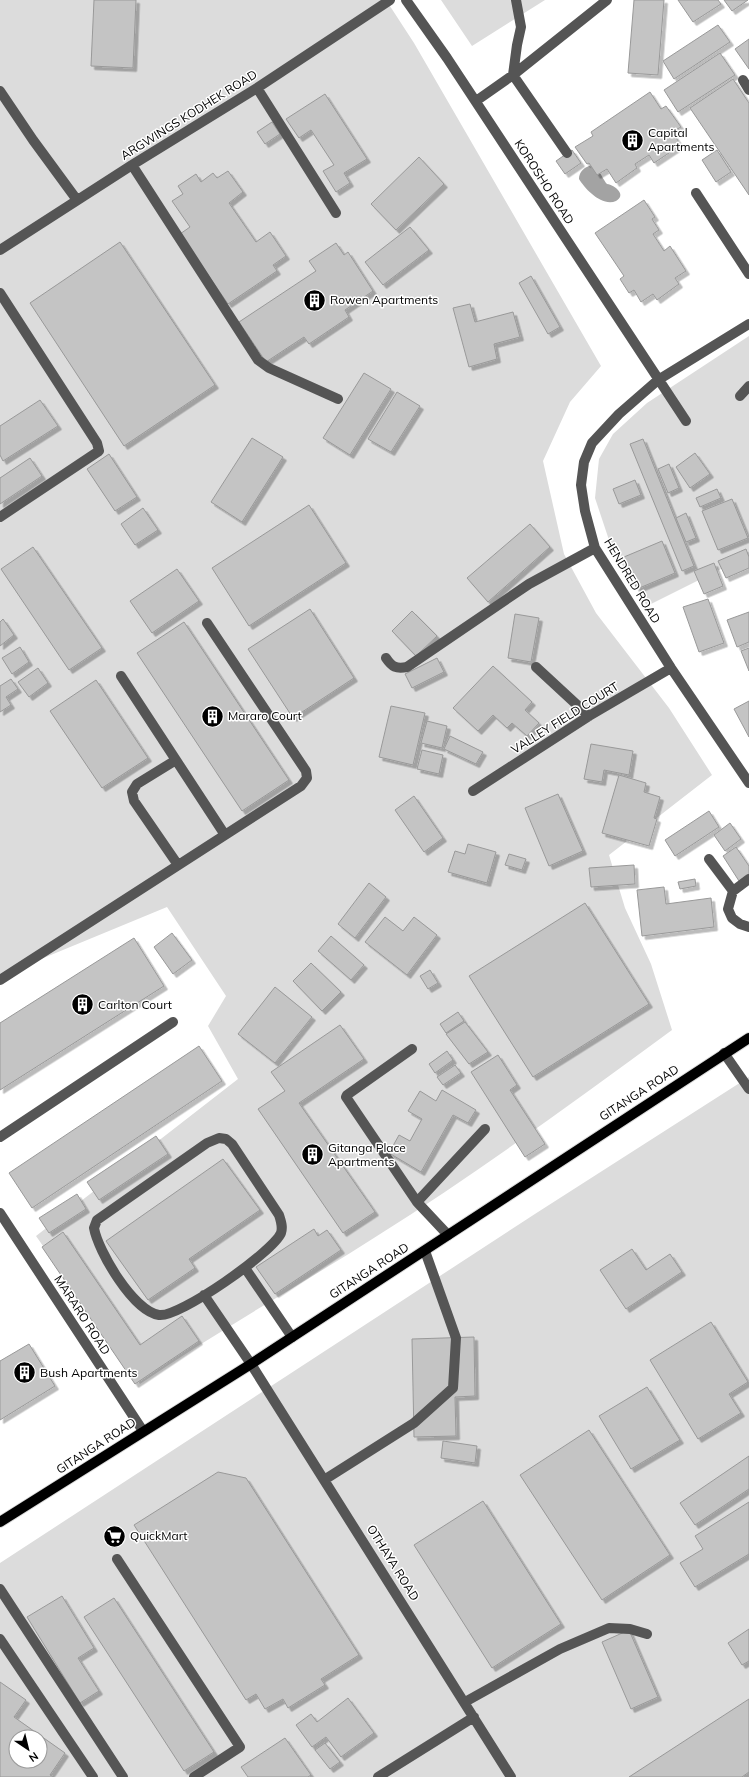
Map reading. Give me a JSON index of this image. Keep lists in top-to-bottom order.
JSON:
{
  "streets": {
    "main road": ["GITANGA ROAD"],
    "street": [
      "ARGWINGS KODHEK ROAD",
      "KOROSHO ROAD",
      "HENDRED ROAD",
      "VALLEY FIELD COURT",
      "MARARO ROAD",
      "OTHAYA ROAD"
    ]
  },
  "crossings": [
    ["KOROSHO ROAD", "HENDRED ROAD"],
    ["HENDRED ROAD", "VALLEY FIELD COURT"],
    ["GITANGA ROAD", "MARARO ROAD"],
    ["GITANGA ROAD", "OTHAYA ROAD"]
  ],
  "places": {
    "building": [
      "Capital Apartments",
      "Rowen Apartments",
      "Mararo Court",
      "Carlton Court",
      "Gitanga Place Apartments",
      "Bush Apartments"
    ],
    "supermarket": ["QuickMart"]
  },
  "north": "bottom right"
}
